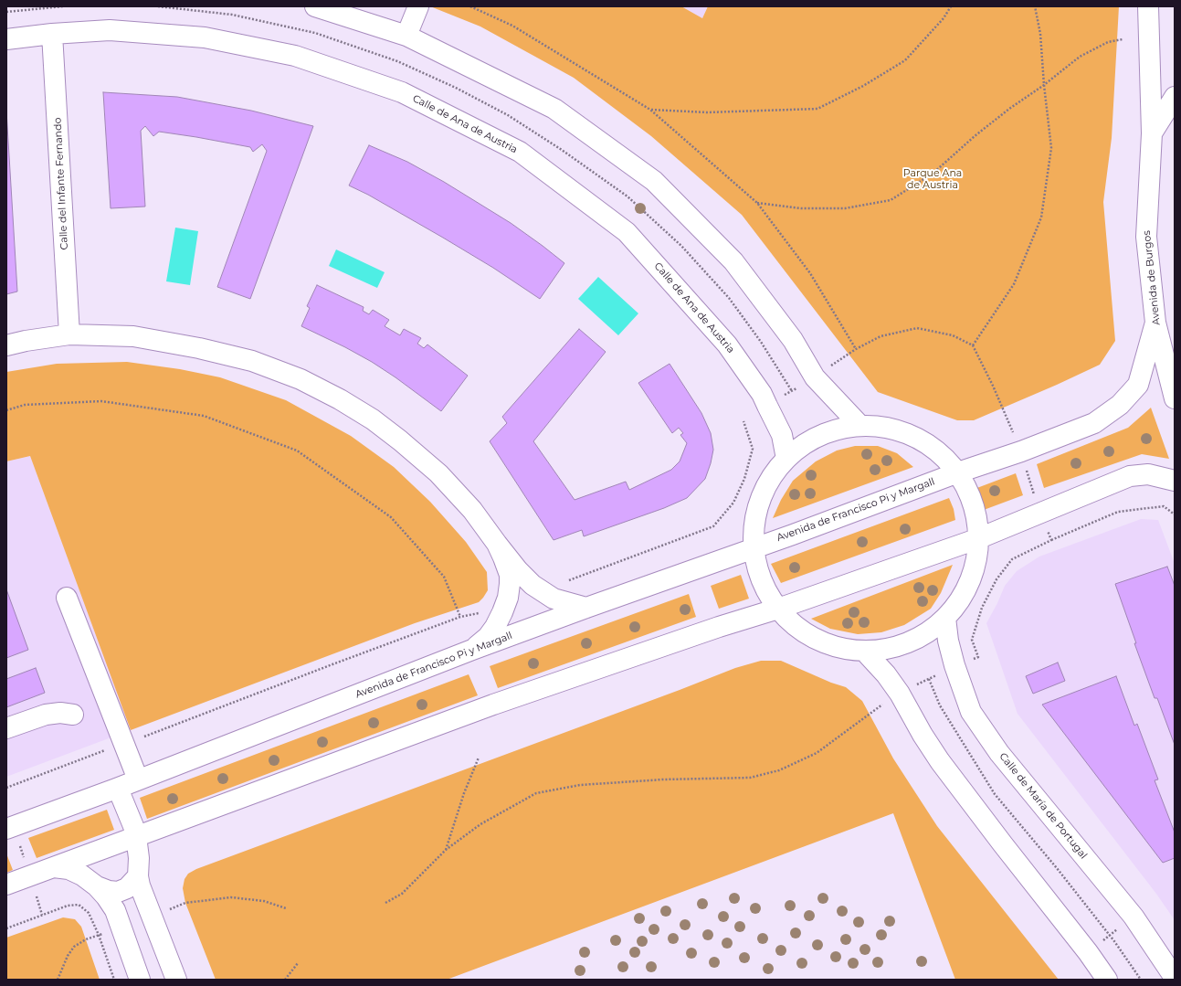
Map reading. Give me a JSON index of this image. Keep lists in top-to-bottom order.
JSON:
{
  "streets": {
    "street": [
      "Calle de Ana de Austria",
      "Calle del Infante Fernando",
      "Avenida de Burgos",
      "Avenida de Francisco Pi y Margall",
      "Calle de María de Portugal"
    ]
  },
  "crossings": [
    ["Calle de Ana de Austria", "Calle del Infante Fernando"],
    ["Avenida de Burgos", "Avenida de Francisco Pi y Margall"]
  ],
  "parks": ["Parque Ana de Austria"]
}
